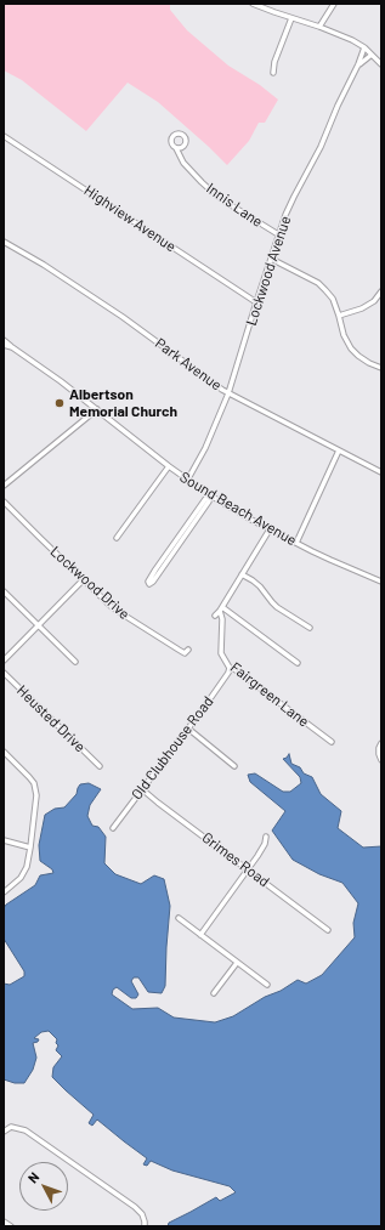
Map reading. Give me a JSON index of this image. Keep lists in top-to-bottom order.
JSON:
{
  "streets": {
    "street": [
      "Innis Lane",
      "Highview Avenue",
      "Lockwood Avenue",
      "Park Avenue",
      "Sound Beach Avenue",
      "Lockwood Drive",
      "Fairgreen Lane",
      "Heusted Drive",
      "Old Clubhouse Road",
      "Grimes Road"
    ]
  },
  "crossings": [
    ["Innis Lane", "Lockwood Avenue"],
    ["Highview Avenue", "Lockwood Avenue"],
    ["Lockwood Avenue", "Park Avenue"],
    ["Lockwood Avenue", "Sound Beach Avenue"],
    ["Fairgreen Lane", "Old Clubhouse Road"],
    ["Old Clubhouse Road", "Grimes Road"]
  ],
  "places": ["Albertson Memorial Church"],
  "north": "top left"
}
